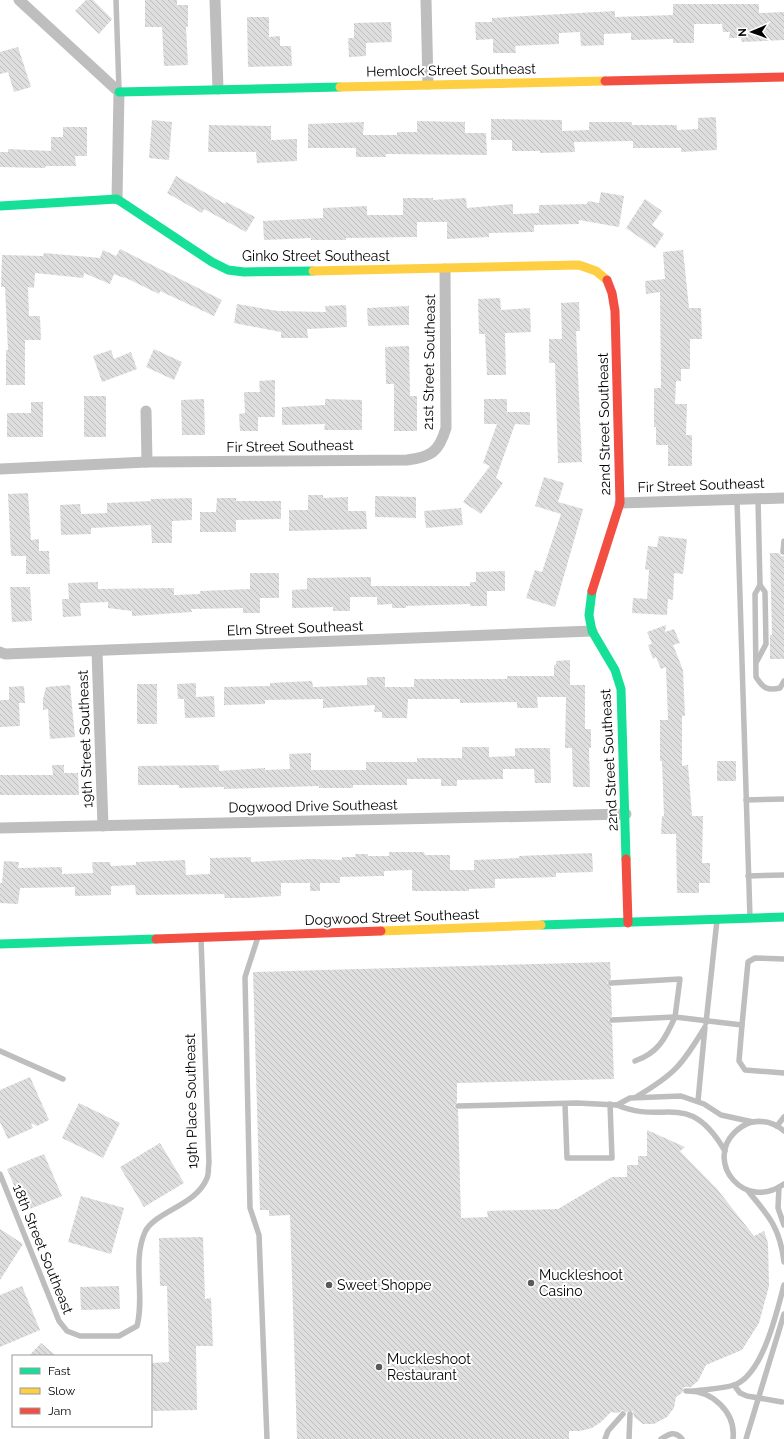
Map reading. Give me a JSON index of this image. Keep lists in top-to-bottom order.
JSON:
{
  "streets": {
    "street": [
      "Hemlock Street Southeast",
      "Ginko Street Southeast",
      "21st Street Southeast",
      "22nd Street Southeast",
      "Fir Street Southeast",
      "Elm Street Southeast",
      "19th Street Southeast",
      "Dogwood Drive Southeast",
      "Dogwood Street Southeast"
    ],
    "lane": ["19th Place Southeast", "18th Street Southeast"]
  },
  "crossings": [
    ["Ginko Street Southeast", "21st Street Southeast"],
    ["Ginko Street Southeast", "22nd Street Southeast"],
    ["21st Street Southeast", "Fir Street Southeast"],
    ["22nd Street Southeast", "Fir Street Southeast"],
    ["22nd Street Southeast", "Elm Street Southeast"],
    ["22nd Street Southeast", "Dogwood Drive Southeast"],
    ["22nd Street Southeast", "Dogwood Street Southeast"],
    ["Elm Street Southeast", "19th Street Southeast"],
    ["19th Street Southeast", "Dogwood Drive Southeast"],
    ["Dogwood Street Southeast", "19th Place Southeast"],
    ["19th Place Southeast", "18th Street Southeast"]
  ],
  "places": ["Muckleshoot Casino", "Sweet Shoppe", "Muckleshoot Restaurant"],
  "legend": ["Fast", "Slow", "Jam"],
  "north": "left"
}
